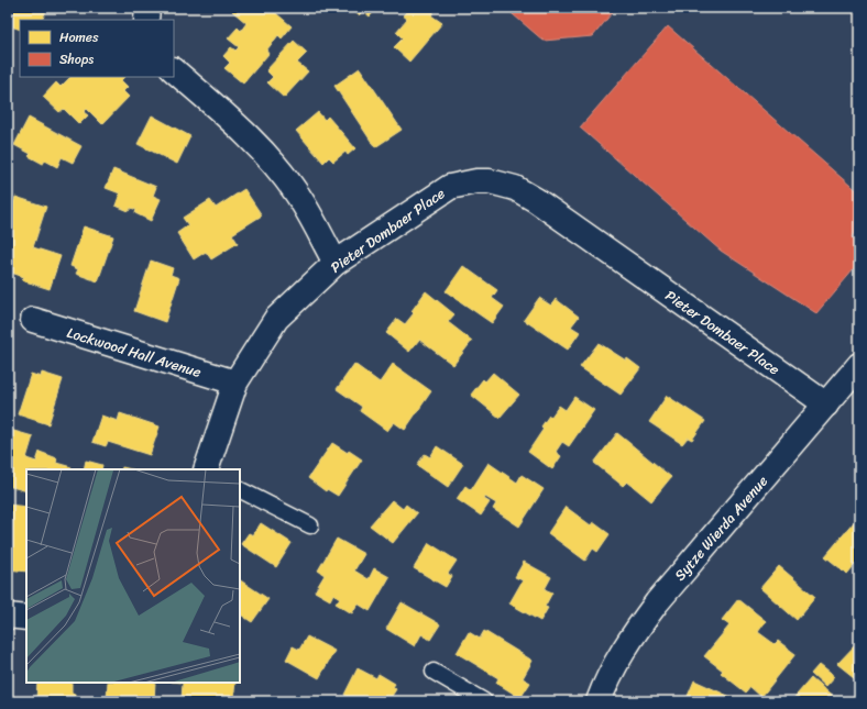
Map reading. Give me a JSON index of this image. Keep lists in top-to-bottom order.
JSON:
{
  "streets": {
    "street": ["Pieter Dombaer Place", "Lockwood Hall Avenue", "Sytze Wierda Avenue"]
  },
  "crossings": [
    ["Pieter Dombaer Place", "Lockwood Hall Avenue"],
    ["Pieter Dombaer Place", "Sytze Wierda Avenue"]
  ],
  "legend": ["Homes", "Shops"]
}
